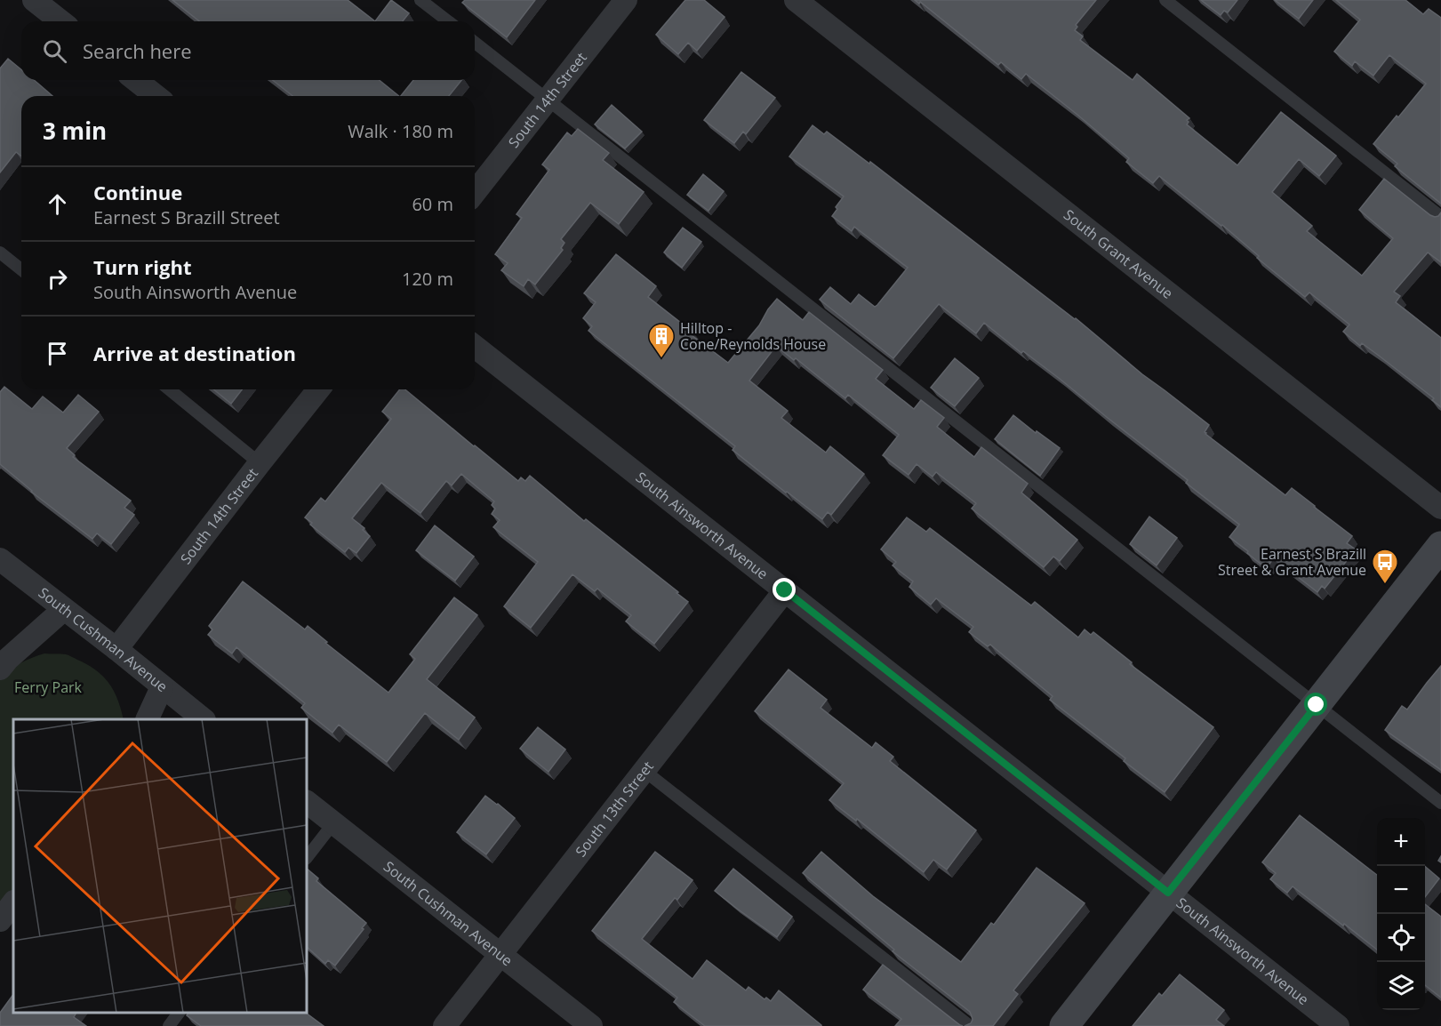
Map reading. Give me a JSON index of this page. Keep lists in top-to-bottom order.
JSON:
{
  "streets": {
    "street": [
      "South 14th Street",
      "South Grant Avenue",
      "South Ainsworth Avenue",
      "South Cushman Avenue",
      "South 13th Street"
    ]
  },
  "crossings": [
    ["South 14th Street", "South Cushman Avenue"],
    ["South Ainsworth Avenue", "South 13th Street"],
    ["South Cushman Avenue", "South 13th Street"]
  ],
  "parks": ["Ferry Park"],
  "places": {
    "building": ["Hilltop - Cone/Reynolds House"],
    "bus stop": ["Earnest S Brazill Street & Grant Avenue"]
  },
  "page": {
    "search": "Search here",
    "heading": ["3 min", "Walk · 180 m"],
    "list": [
      ["Continue", "Earnest S Brazill Street", "60 m"],
      ["Turn right", "South Ainsworth Avenue", "120 m"],
      "Arrive at destination"
    ],
    "map_buttons": ["+", "−"]
  }
}
